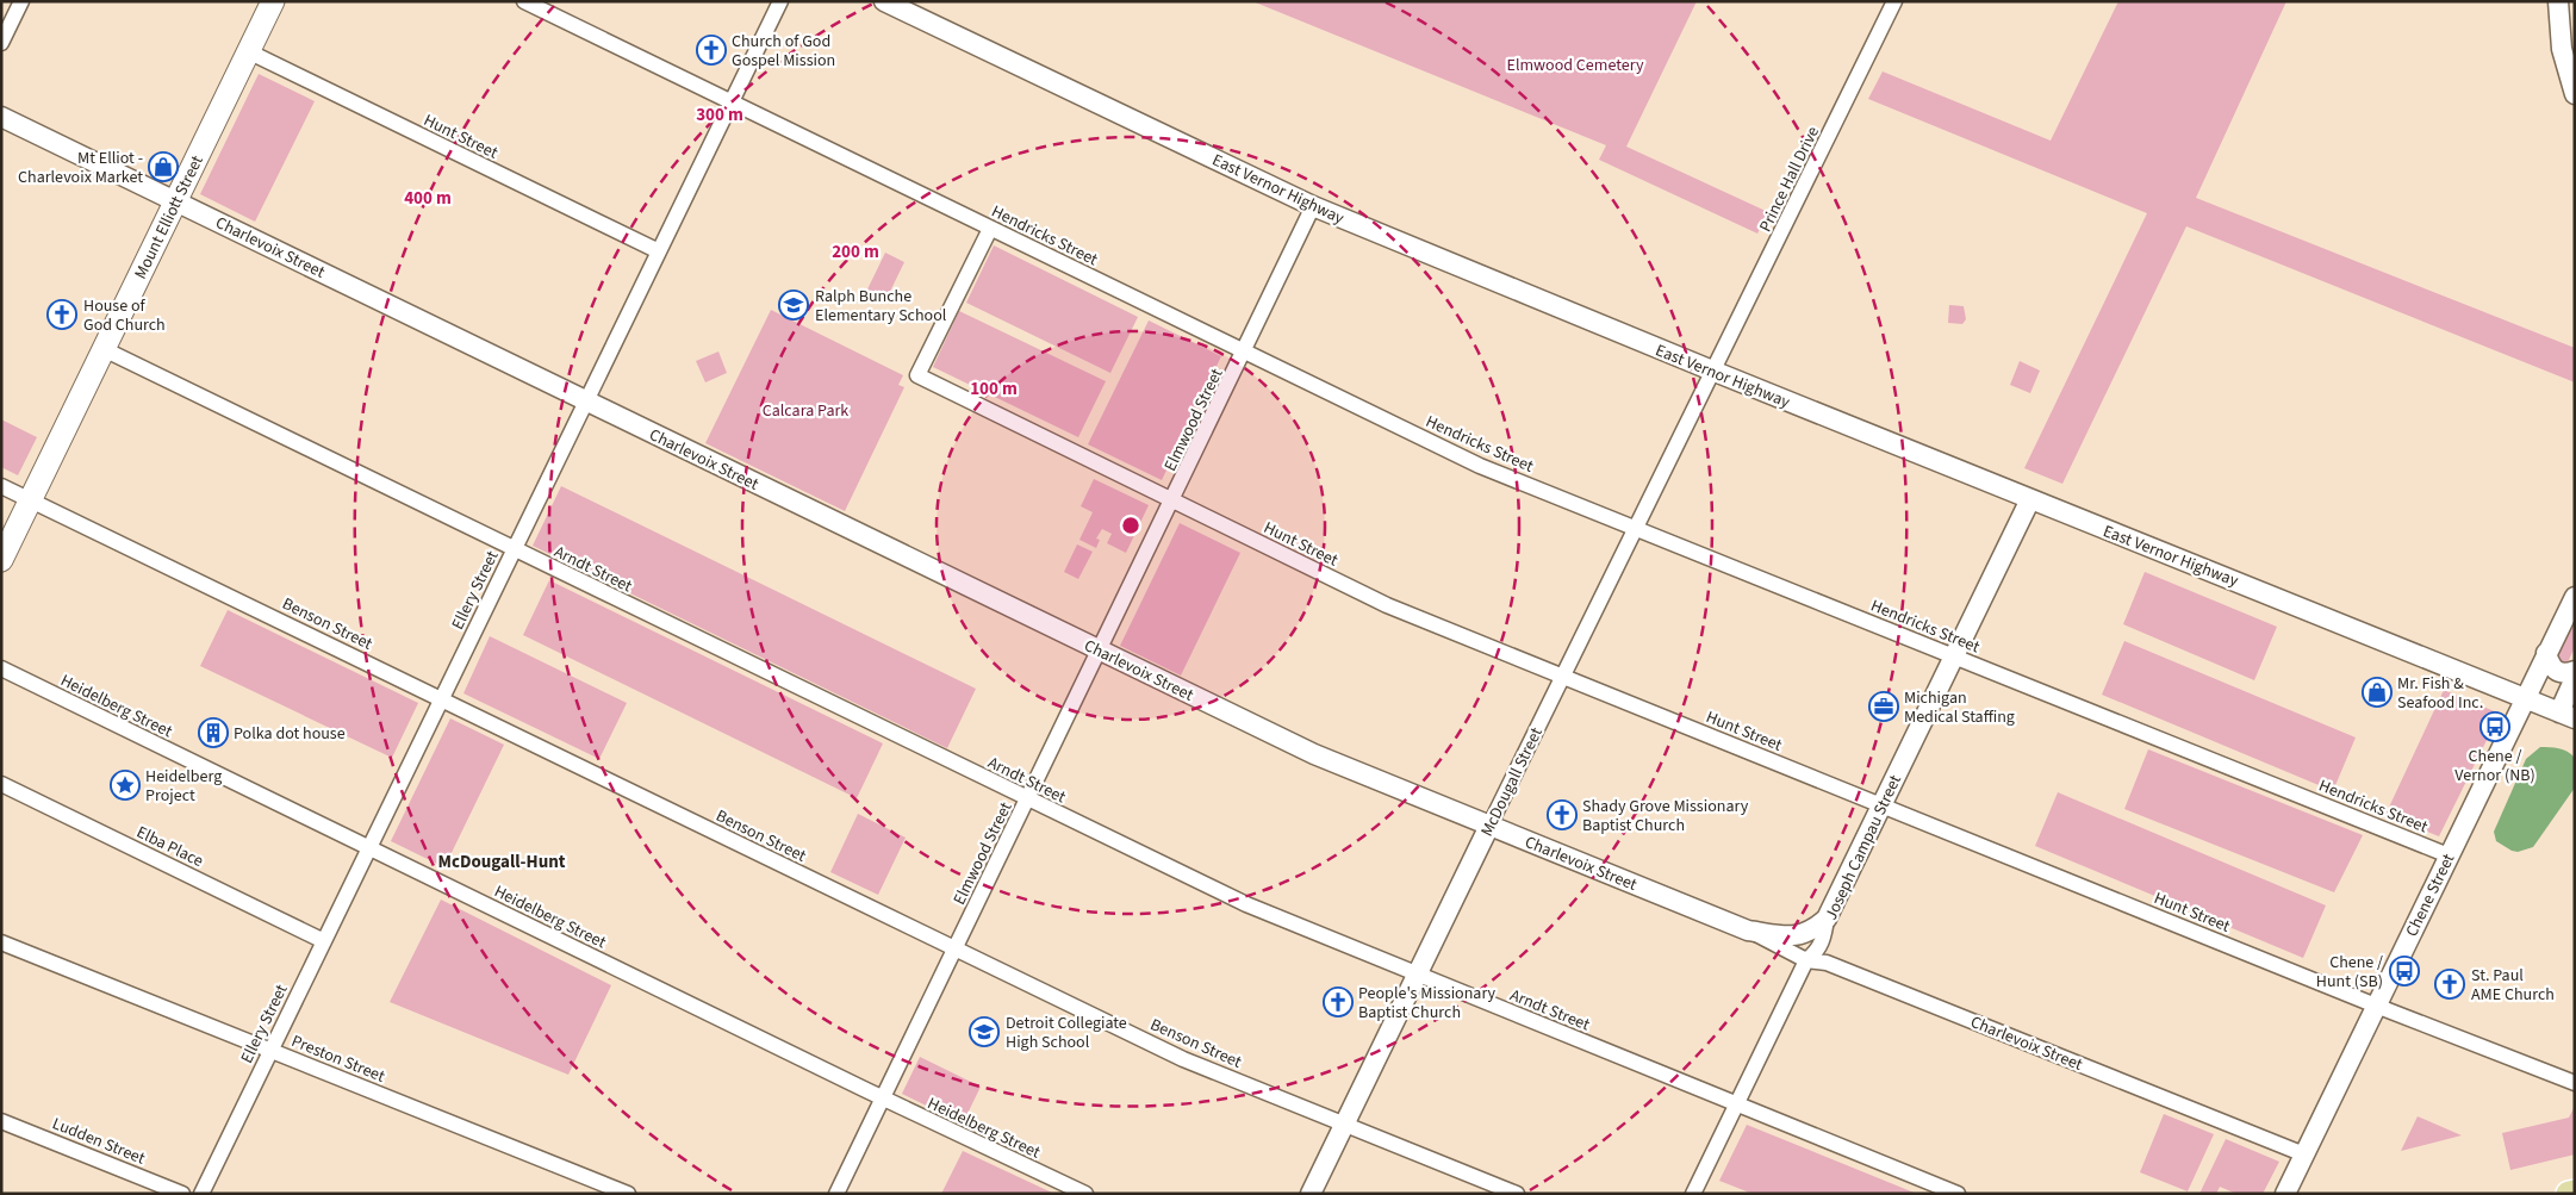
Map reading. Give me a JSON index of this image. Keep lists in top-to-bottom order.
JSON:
{
  "streets": {
    "main road": ["Mount Elliott Street"],
    "street": [
      "Hunt Street",
      "Prince Hall Drive",
      "East Vernor Highway",
      "Hendricks Street",
      "Charlevoix Street",
      "Elmwood Street",
      "Arndt Street",
      "Ellery Street",
      "Benson Street",
      "Heidelberg Street",
      "McDougall Street",
      "Elba Place",
      "Joseph Campau Street",
      "Chene Street",
      "Preston Street",
      "Ludden Street"
    ]
  },
  "crossings": [
    ["Hunt Street", "Mount Elliott Street"],
    ["Hunt Street", "Hendricks Street"],
    ["Hunt Street", "Elmwood Street"],
    ["Hunt Street", "Ellery Street"],
    ["Hunt Street", "McDougall Street"],
    ["Hunt Street", "Joseph Campau Street"],
    ["Hunt Street", "Chene Street"],
    ["Prince Hall Drive", "East Vernor Highway"],
    ["Prince Hall Drive", "McDougall Street"],
    ["East Vernor Highway", "Elmwood Street"],
    ["East Vernor Highway", "McDougall Street"],
    ["East Vernor Highway", "Joseph Campau Street"],
    ["East Vernor Highway", "Chene Street"],
    ["Mount Elliott Street", "Charlevoix Street"],
    ["Mount Elliott Street", "Arndt Street"],
    ["Mount Elliott Street", "Benson Street"],
    ["Hendricks Street", "Elmwood Street"],
    ["Hendricks Street", "Ellery Street"],
    ["Hendricks Street", "McDougall Street"],
    ["Hendricks Street", "Joseph Campau Street"],
    ["Hendricks Street", "Chene Street"],
    ["Charlevoix Street", "Elmwood Street"],
    ["Charlevoix Street", "Ellery Street"],
    ["Charlevoix Street", "McDougall Street"],
    ["Charlevoix Street", "Joseph Campau Street"],
    ["Charlevoix Street", "Chene Street"],
    ["Elmwood Street", "Arndt Street"],
    ["Elmwood Street", "Benson Street"],
    ["Elmwood Street", "Heidelberg Street"],
    ["Arndt Street", "Ellery Street"],
    ["Arndt Street", "McDougall Street"],
    ["Arndt Street", "Joseph Campau Street"],
    ["Ellery Street", "Benson Street"],
    ["Ellery Street", "Heidelberg Street"],
    ["Ellery Street", "Elba Place"],
    ["Ellery Street", "Preston Street"],
    ["Benson Street", "McDougall Street"]
  ],
  "districts": ["McDougall-Hunt"],
  "parks": ["Elmwood Cemetery", "Calcara Park"],
  "places": {
    "church": [
      "Church of God Gospel Mission",
      "House of God Church",
      "Shady Grove Missionary Baptist Church",
      "St. Paul AME Church",
      "People's Missionary Baptist Church"
    ],
    "shop": ["Mt Elliot - Charlevoix Market", "Mr. Fish & Seafood Inc."],
    "school or university": ["Ralph Bunche Elementary School", "Detroit Collegiate High School"],
    "office": ["Michigan Medical Staffing"],
    "bus stop": ["Chene / Vernor (NB)", "Chene / Hunt (SB)"],
    "building": ["Polka dot house"],
    "place": ["Heidelberg Project"]
  },
  "rings": [
    "300 m",
    "400 m",
    "200 m",
    "100 m"
  ]
}
